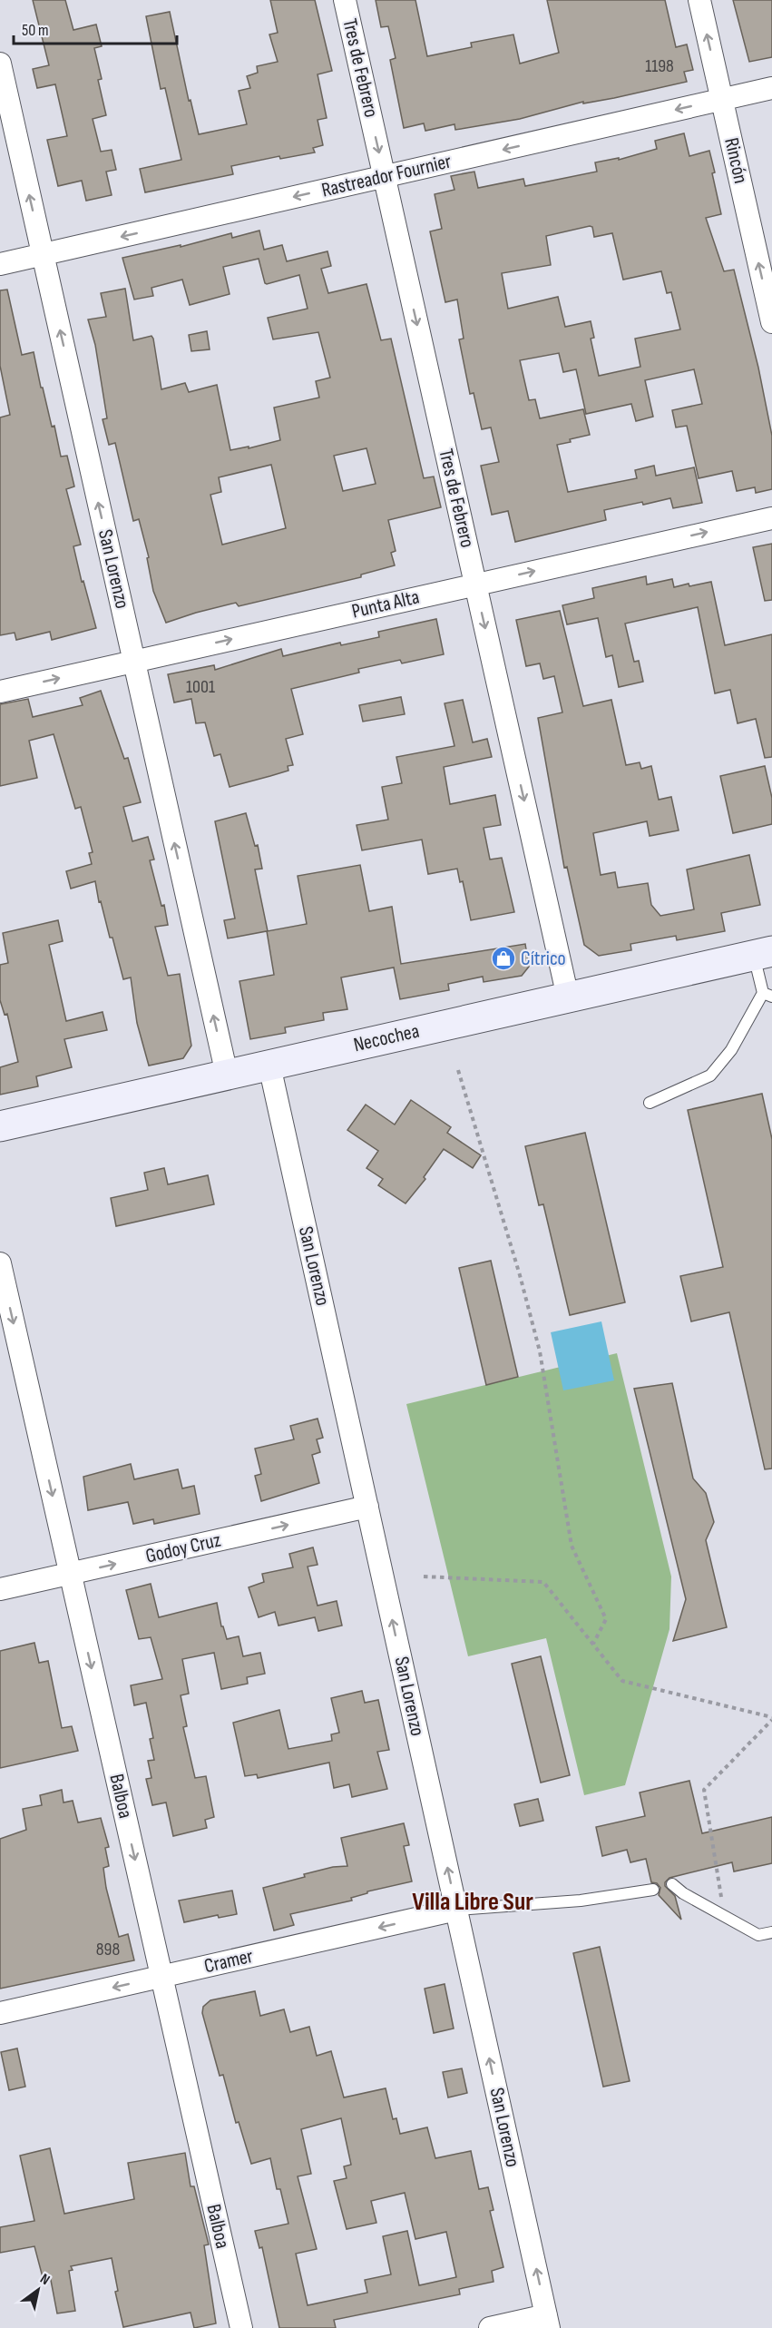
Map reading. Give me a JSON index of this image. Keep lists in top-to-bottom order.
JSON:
{
  "streets": {
    "main road": ["Necochea"],
    "street": [
      "Tres de Febrero",
      "Rincón",
      "Rastreador Fournier",
      "San Lorenzo",
      "Punta Alta",
      "Godoy Cruz",
      "Balboa",
      "Cramer"
    ]
  },
  "crossings": [
    ["Tres de Febrero", "Rastreador Fournier"],
    ["Tres de Febrero", "Punta Alta"],
    ["Tres de Febrero", "Necochea"],
    ["Rincón", "Rastreador Fournier"],
    ["Rastreador Fournier", "San Lorenzo"],
    ["San Lorenzo", "Punta Alta"],
    ["San Lorenzo", "Necochea"],
    ["San Lorenzo", "Godoy Cruz"],
    ["San Lorenzo", "Cramer"],
    ["Godoy Cruz", "Balboa"],
    ["Balboa", "Cramer"]
  ],
  "one_way": [
    "Tres de Febrero",
    "Rincón",
    "Rastreador Fournier",
    "San Lorenzo",
    "Punta Alta",
    "Godoy Cruz",
    "Balboa",
    "Cramer"
  ],
  "districts": ["Villa Libre Sur"],
  "places": {
    "shop": ["Cítrico"]
  },
  "house_numbers": ["1198", "1001", "898"],
  "scale_bar": "50 m",
  "north": "top right"
}
